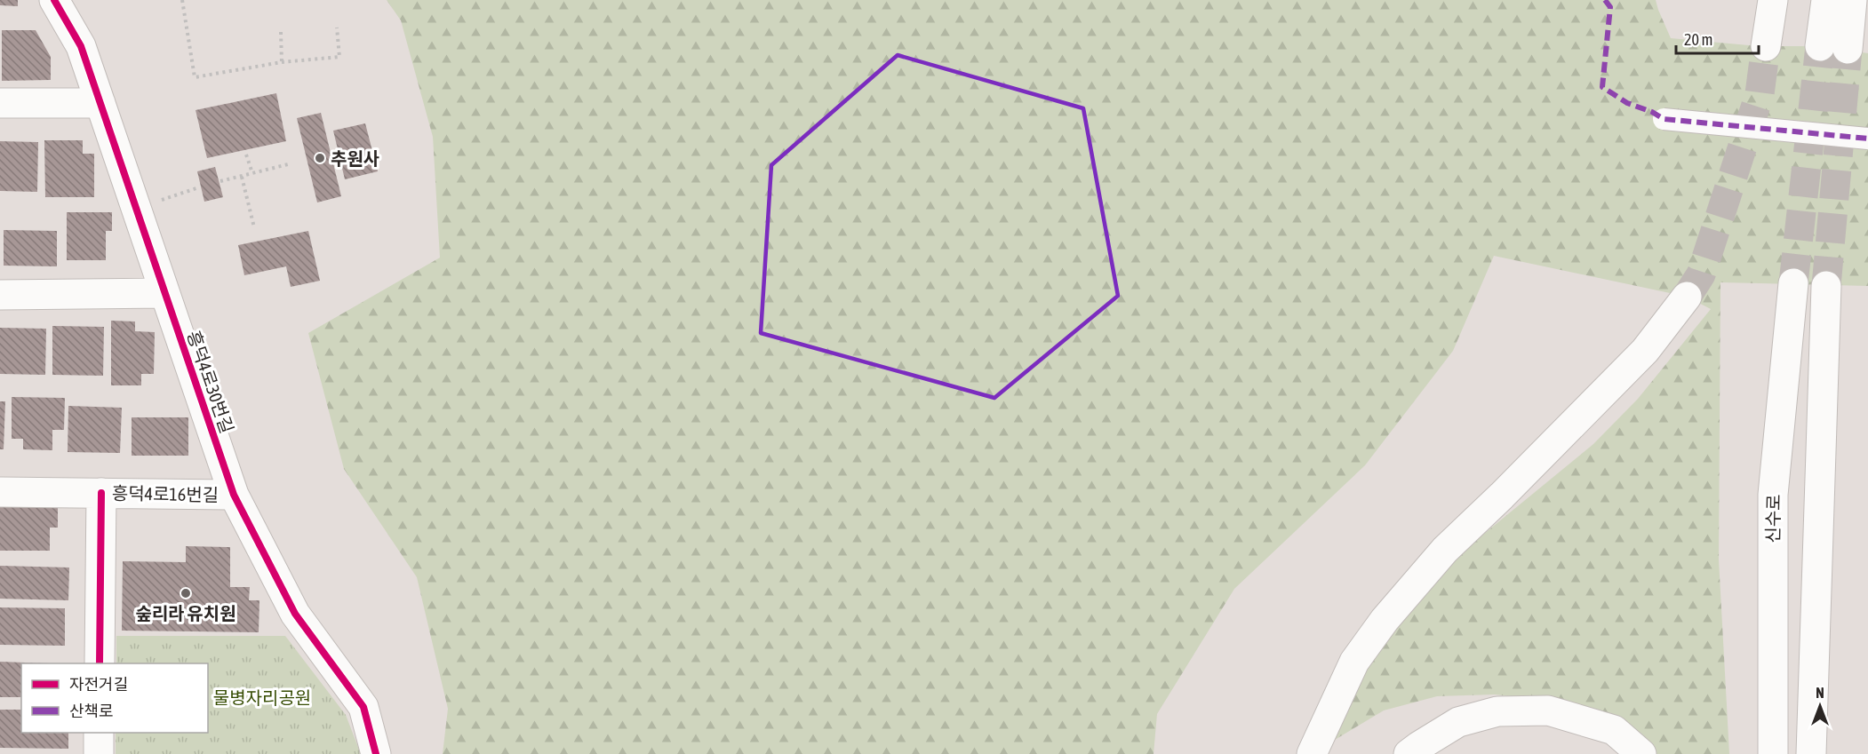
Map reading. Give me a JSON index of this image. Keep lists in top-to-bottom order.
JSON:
{
  "streets": {
    "main road": ["흥덕4로30번길", "흥덕4로16번길", "신수로"]
  },
  "crossings": [
    ["흥덕4로30번길", "흥덕4로16번길"]
  ],
  "parks": ["물병자리공원"],
  "places": ["추원사", "숲리라 유치원"],
  "legend": ["자전거길", "산책로"],
  "scale_bar": "20 m",
  "north": "top"
}
